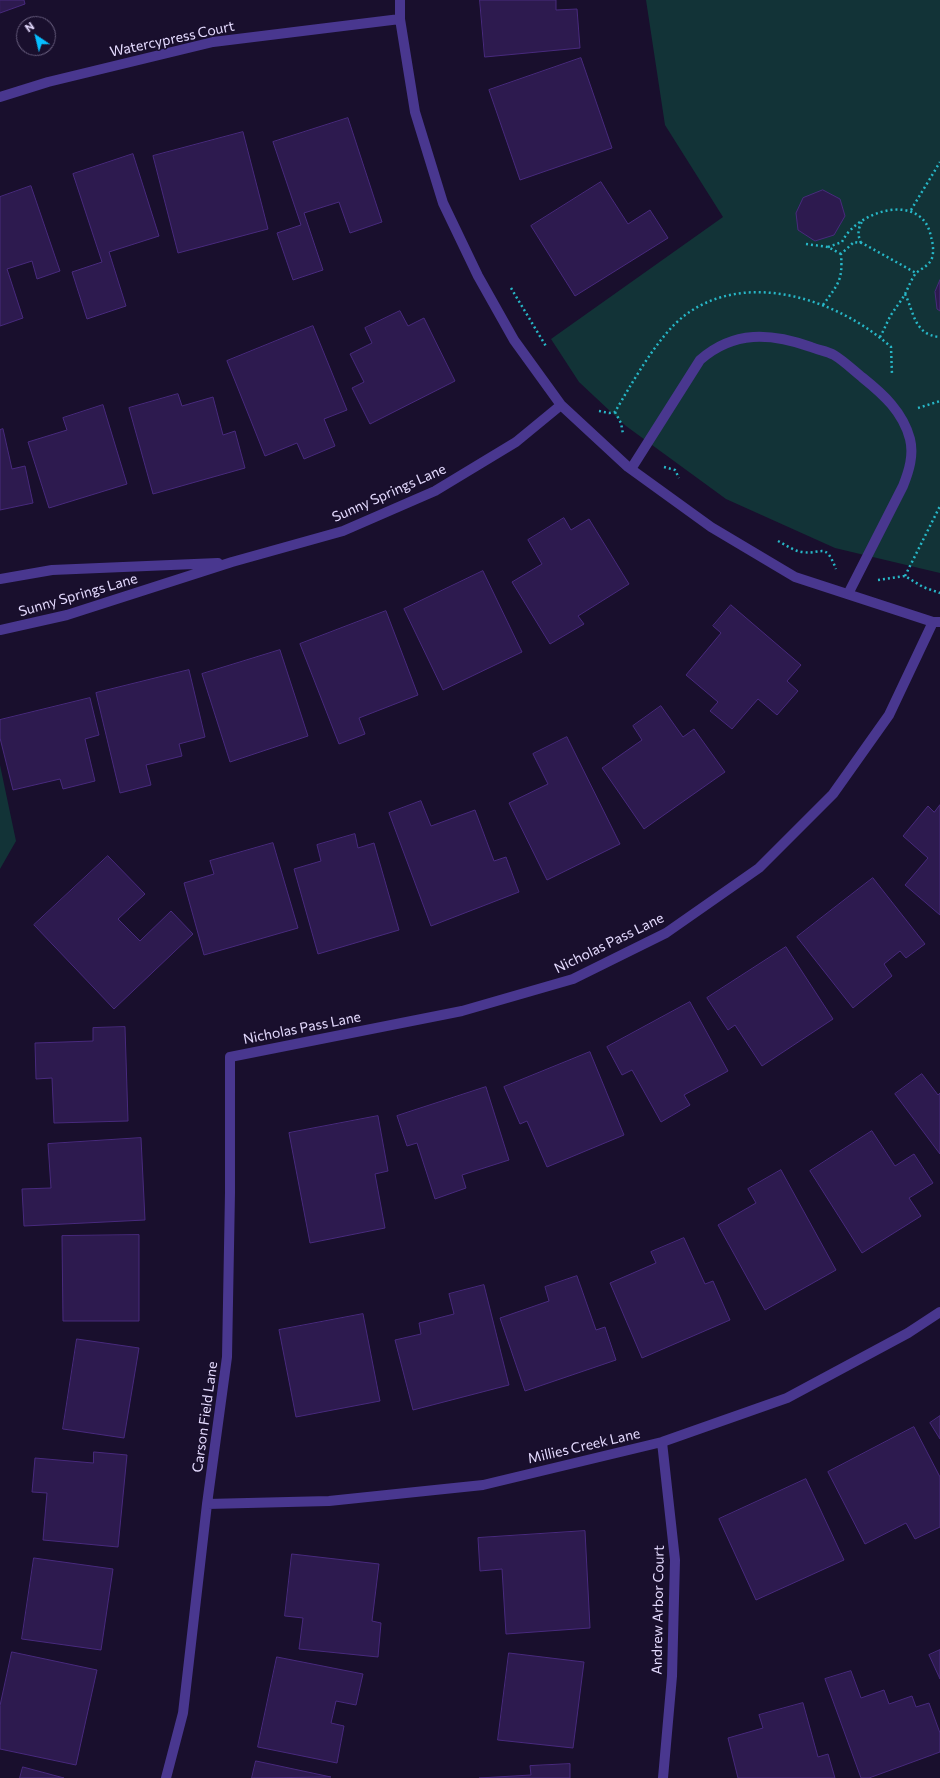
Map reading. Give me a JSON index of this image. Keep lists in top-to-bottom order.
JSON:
{
  "streets": {
    "street": [
      "Watercypress Court",
      "Sunny Springs Lane",
      "Nicholas Pass Lane",
      "Carson Field Lane",
      "Millies Creek Lane",
      "Andrew Arbor Court"
    ]
  },
  "crossings": [
    ["Nicholas Pass Lane", "Carson Field Lane"],
    ["Carson Field Lane", "Millies Creek Lane"],
    ["Millies Creek Lane", "Andrew Arbor Court"]
  ],
  "north": "top left"
}
